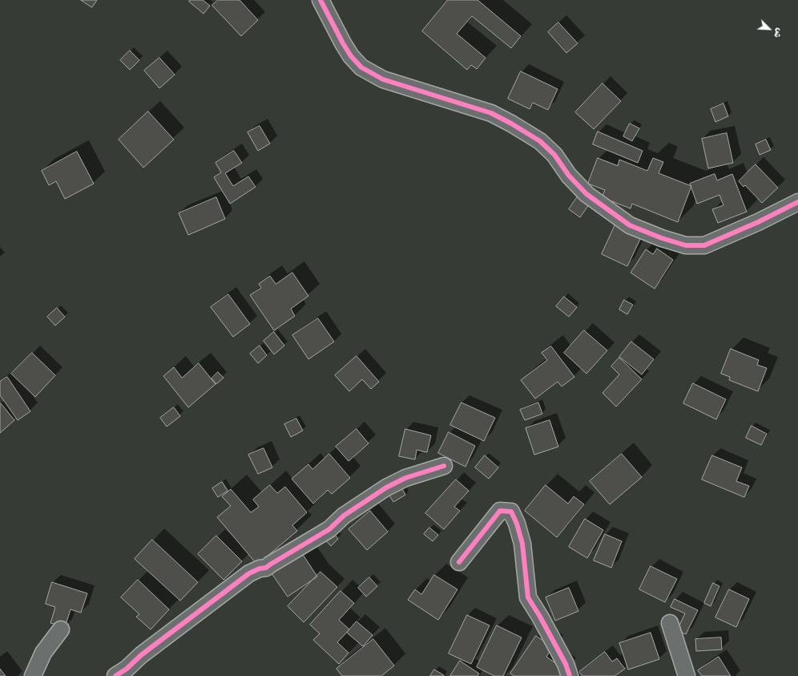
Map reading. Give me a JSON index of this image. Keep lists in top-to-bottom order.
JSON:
{
  "north": "bottom right"
}
